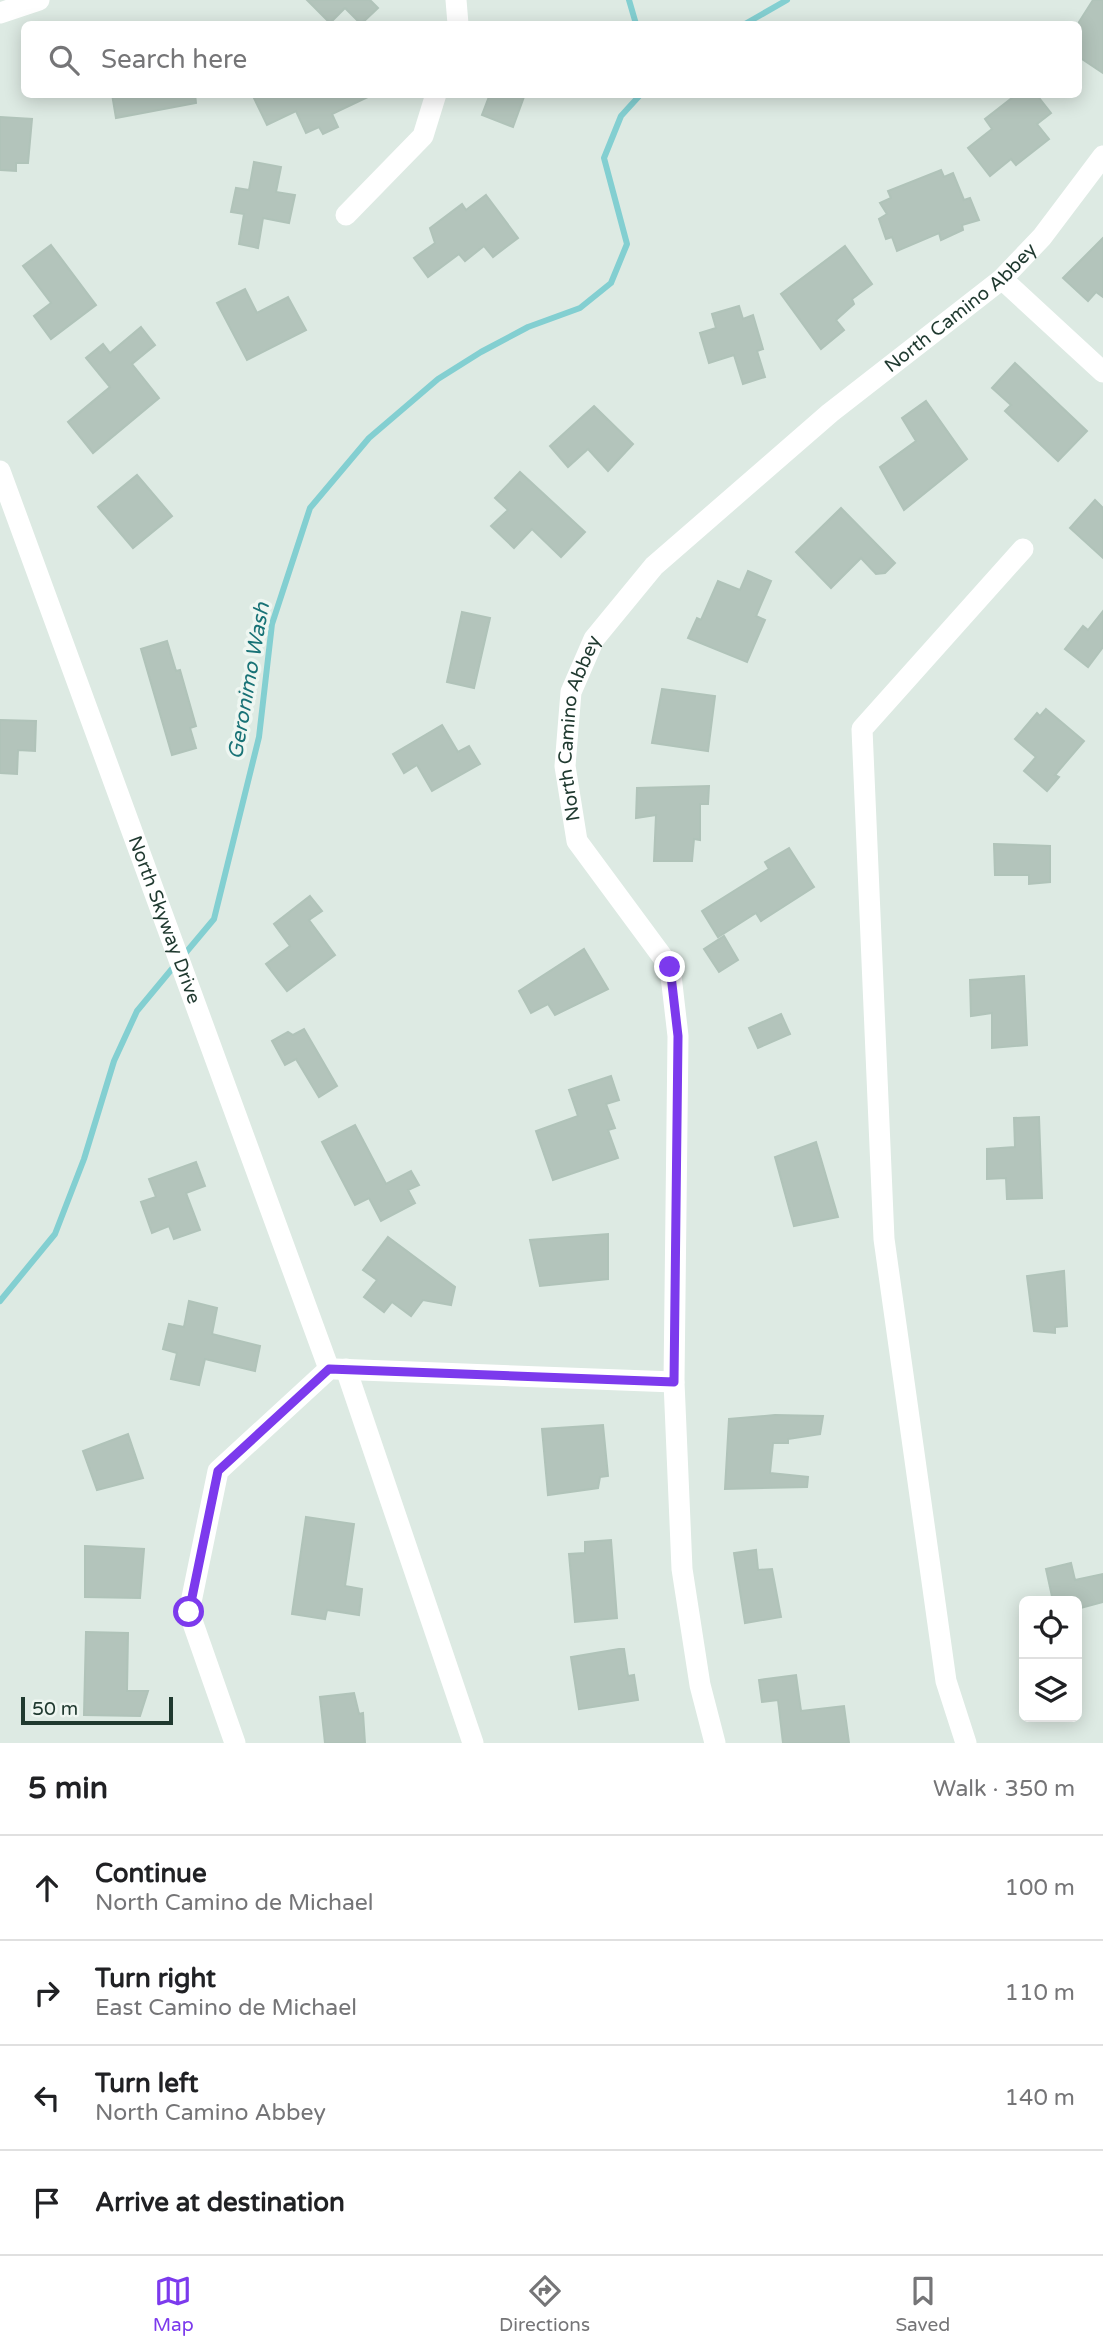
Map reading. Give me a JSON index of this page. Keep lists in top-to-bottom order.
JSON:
{
  "streets": {
    "street": ["North Camino Abbey", "North Skyway Drive"]
  },
  "water": ["Geronimo Wash"],
  "scale_bar": "50 m",
  "page": {
    "search": "Search here",
    "scale": "50 m",
    "heading": ["5 min", "Walk · 350 m"],
    "list": [
      ["Continue", "North Camino de Michael", "100 m"],
      ["Turn right", "East Camino de Michael", "110 m"],
      ["Turn left", "North Camino Abbey", "140 m"],
      "Arrive at destination"
    ],
    "nav": ["Map", "Directions", "Saved"]
  }
}
